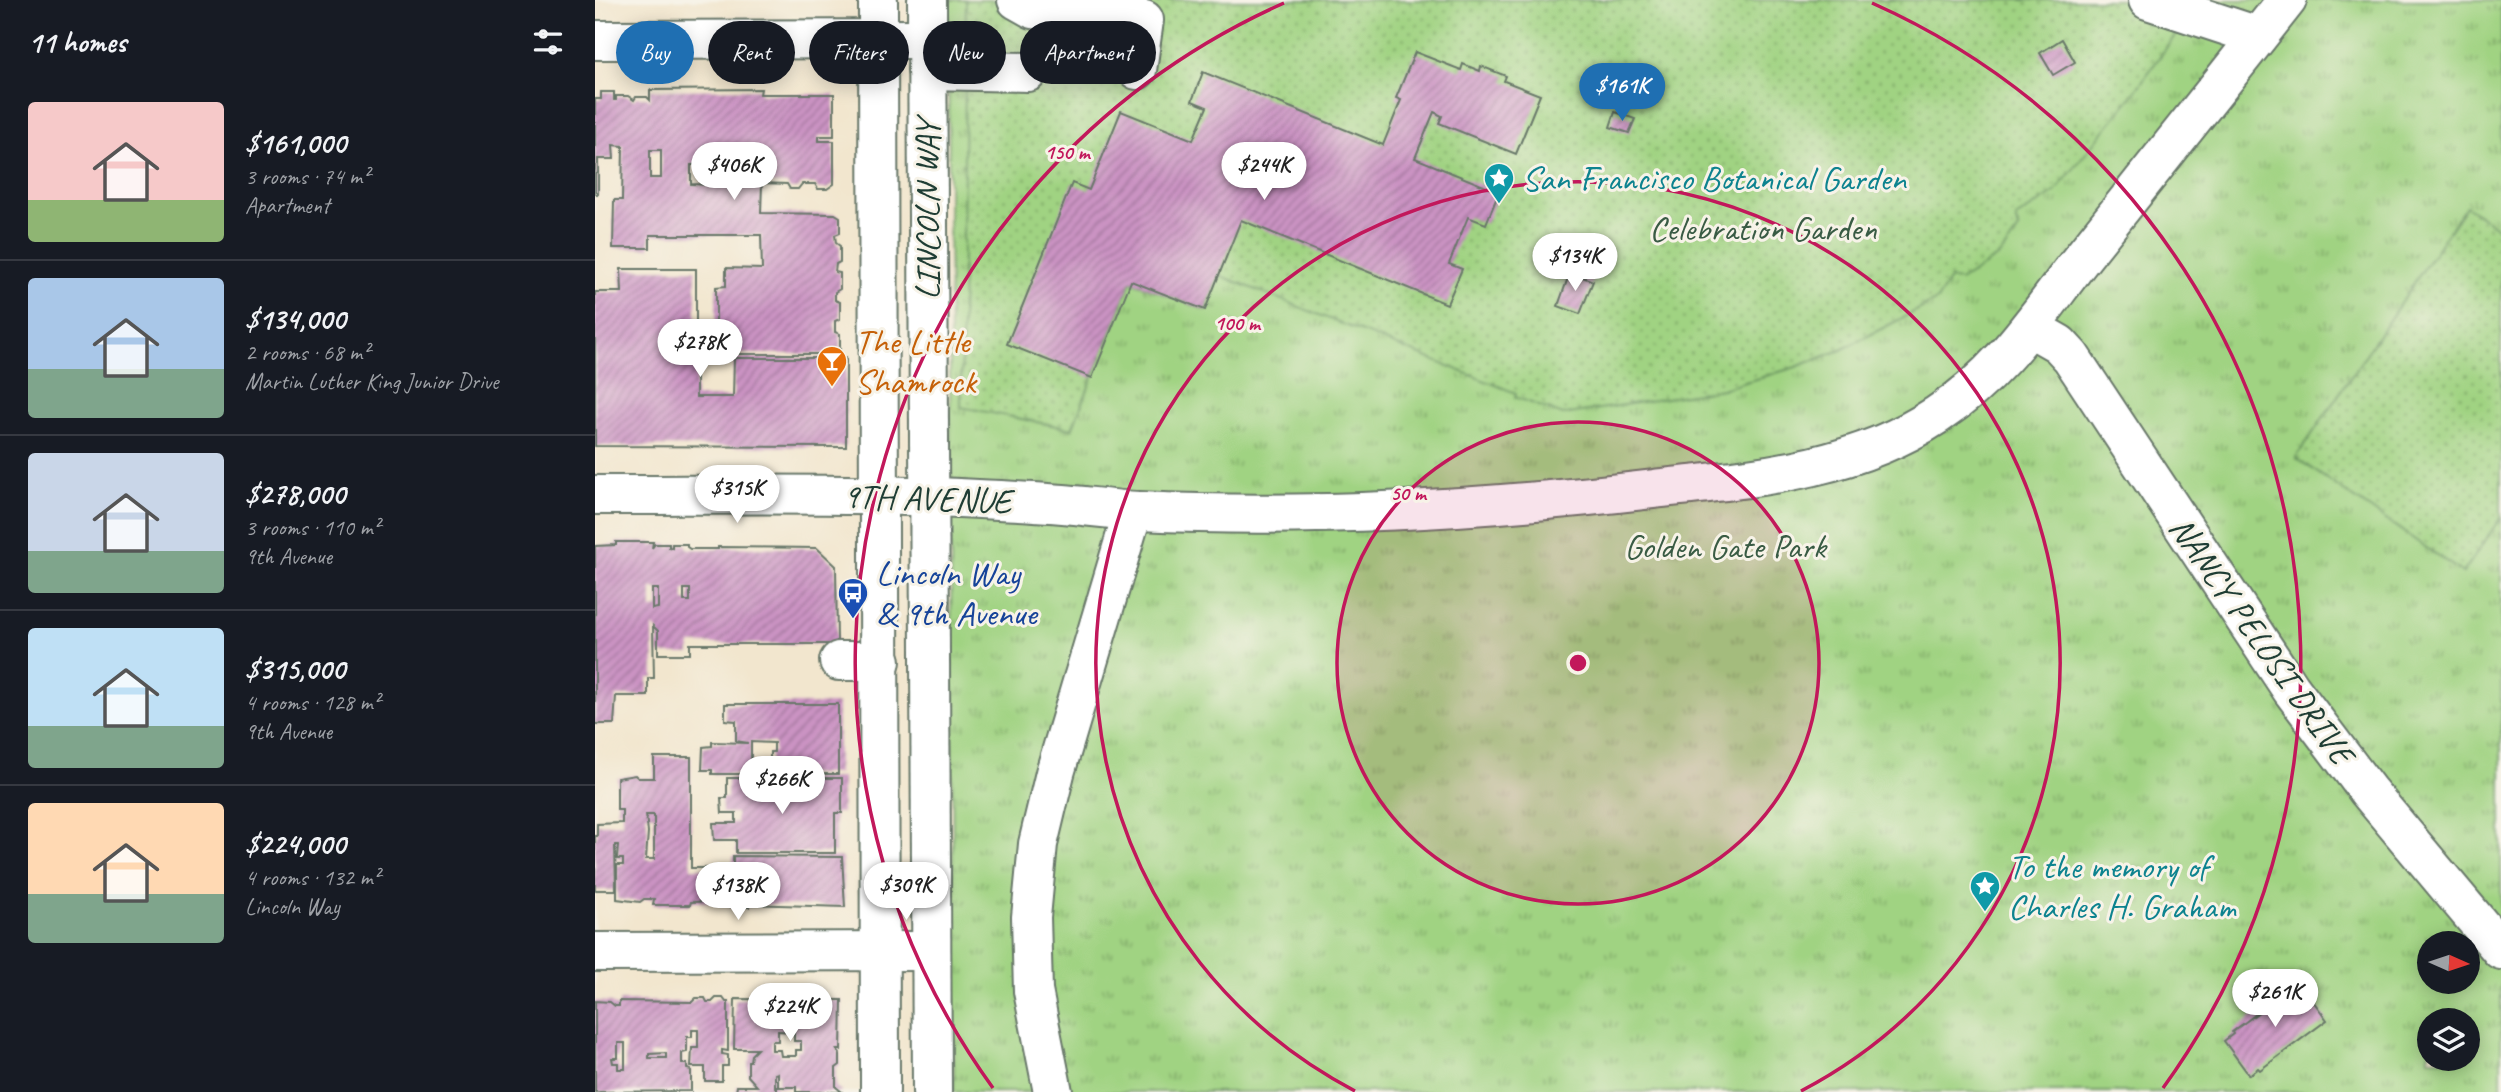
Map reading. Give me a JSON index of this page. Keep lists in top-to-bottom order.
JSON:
{
  "streets": {
    "street": ["LINCOLN WAY", "9TH AVENUE", "NANCY PELOSI DRIVE"]
  },
  "crossings": [
    ["LINCOLN WAY", "9TH AVENUE"],
    ["9TH AVENUE", "NANCY PELOSI DRIVE"]
  ],
  "parks": ["Celebration Garden", "Golden Gate Park"],
  "places": {
    "place": ["San Francisco Botanical Garden", "To the memory of Charles H. Graham"],
    "bar": ["The Little Shamrock"],
    "bus stop": ["Lincoln Way & 9th Avenue"]
  },
  "north": "right",
  "page": {
    "heading": "11 homes",
    "chip": [
      "Buy",
      "Rent",
      "Filters",
      "New",
      "Apartment"
    ],
    "price": [
      "$161K",
      "$406K",
      "$244K",
      "$134K",
      "$278K",
      "$315K",
      "$266K",
      "$138K",
      "$309K",
      "$261K",
      "$224K"
    ],
    "list": [
      {
        "name": "$161,000",
        "note": "3 rooms · 74 m² · Apartment"
      },
      {
        "name": "$134,000",
        "note": "2 rooms · 68 m² · Martin Luther King Junior Drive"
      },
      {
        "name": "$278,000",
        "note": "3 rooms · 110 m² · 9th Avenue"
      },
      {
        "name": "$315,000",
        "note": "4 rooms · 128 m² · 9th Avenue"
      },
      {
        "name": "$224,000",
        "note": "4 rooms · 132 m² · Lincoln Way"
      }
    ]
  },
  "rings": ["150 m", "100 m", "50 m"]
}
